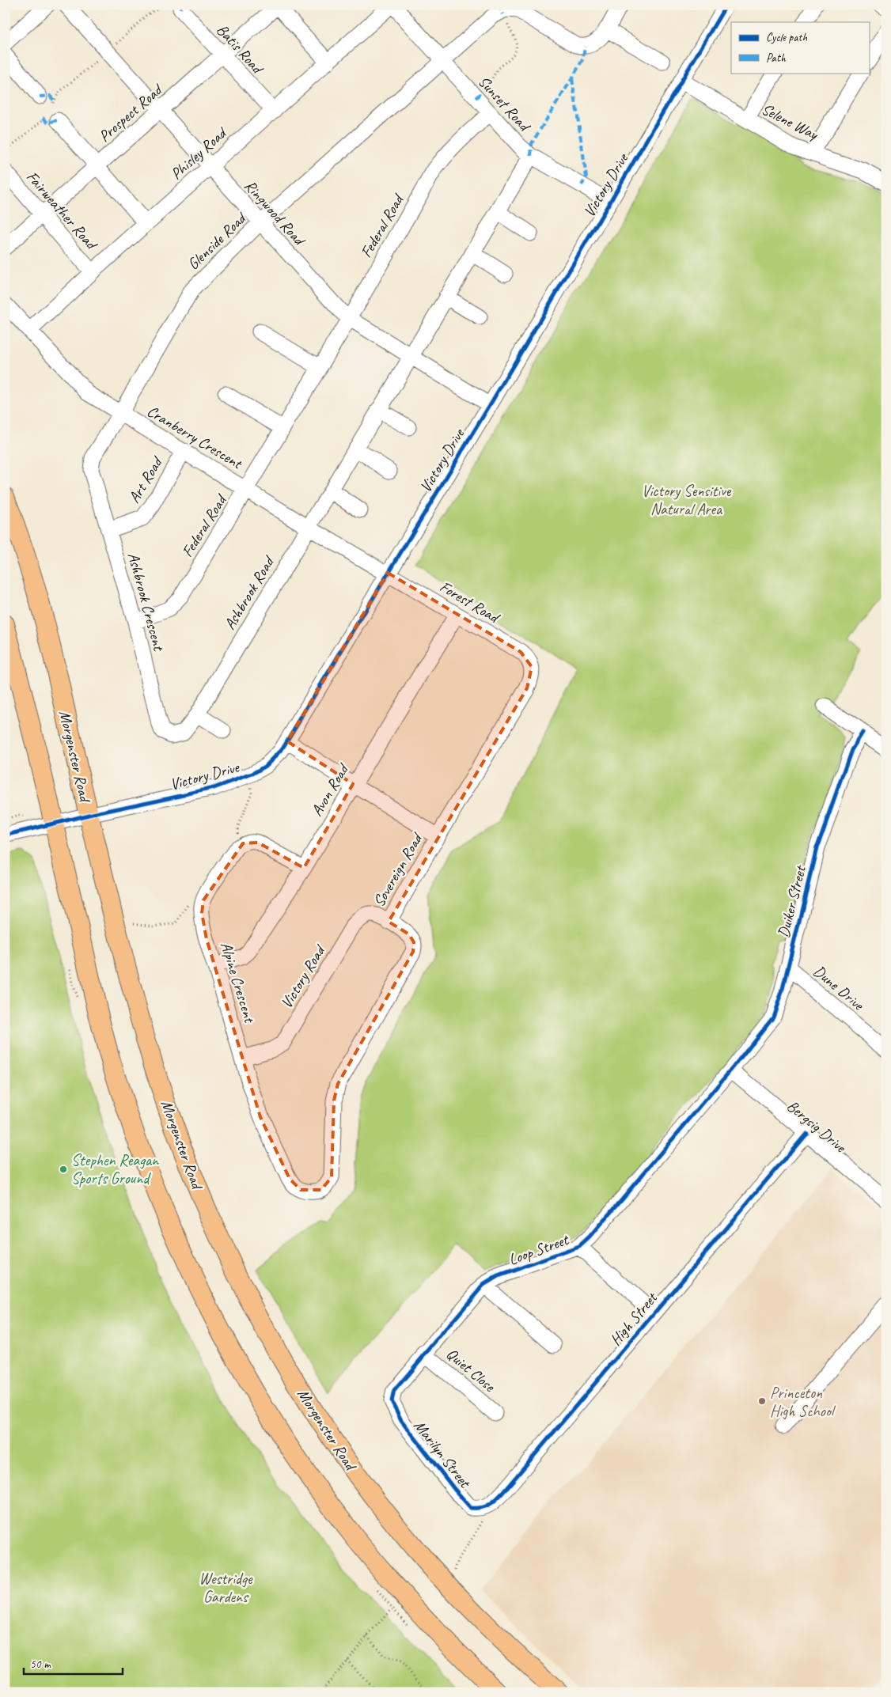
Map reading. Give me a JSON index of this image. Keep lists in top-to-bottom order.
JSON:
{
  "streets": {
    "main road": ["Morgenster Road"],
    "street": [
      "Batis Road",
      "Sunset Road",
      "Prospect Road",
      "Selene Way",
      "Phisley Road",
      "Victory Drive",
      "Fairweather Road",
      "Ringwood Road",
      "Federal Road",
      "Glenside Road",
      "Cranberry Crescent",
      "Art Road",
      "Ashbrook Road",
      "Ashbrook Crescent",
      "Forest Road",
      "Avon Road",
      "Sovereign Road",
      "Duiker Street",
      "Victory Road",
      "Alpine Crescent",
      "Dune Drive",
      "Bergsig Drive",
      "Loop Street",
      "High Street",
      "Quiet Close",
      "Marilyn Street"
    ]
  },
  "crossings": [
    ["Batis Road", "Prospect Road"],
    ["Batis Road", "Phisley Road"],
    ["Sunset Road", "Phisley Road"],
    ["Sunset Road", "Victory Drive"],
    ["Sunset Road", "Federal Road"],
    ["Sunset Road", "Glenside Road"],
    ["Sunset Road", "Ashbrook Road"],
    ["Prospect Road", "Fairweather Road"],
    ["Prospect Road", "Ringwood Road"],
    ["Selene Way", "Victory Drive"],
    ["Phisley Road", "Fairweather Road"],
    ["Phisley Road", "Ringwood Road"],
    ["Phisley Road", "Cranberry Crescent"],
    ["Victory Drive", "Ringwood Road"],
    ["Victory Drive", "Cranberry Crescent"],
    ["Victory Drive", "Forest Road"],
    ["Victory Drive", "Morgenster Road"],
    ["Ringwood Road", "Federal Road"],
    ["Ringwood Road", "Glenside Road"],
    ["Ringwood Road", "Ashbrook Road"],
    ["Federal Road", "Cranberry Crescent"],
    ["Federal Road", "Ashbrook Crescent"],
    ["Glenside Road", "Cranberry Crescent"],
    ["Glenside Road", "Ashbrook Crescent"],
    ["Cranberry Crescent", "Art Road"],
    ["Cranberry Crescent", "Ashbrook Road"],
    ["Cranberry Crescent", "Ashbrook Crescent"],
    ["Cranberry Crescent", "Forest Road"],
    ["Art Road", "Ashbrook Crescent"],
    ["Ashbrook Road", "Ashbrook Crescent"],
    ["Forest Road", "Avon Road"],
    ["Forest Road", "Sovereign Road"],
    ["Avon Road", "Alpine Crescent"],
    ["Sovereign Road", "Victory Road"],
    ["Sovereign Road", "Alpine Crescent"],
    ["Duiker Street", "Dune Drive"],
    ["Duiker Street", "Bergsig Drive"],
    ["Duiker Street", "Loop Street"],
    ["Victory Road", "Alpine Crescent"],
    ["Bergsig Drive", "Loop Street"],
    ["Bergsig Drive", "High Street"],
    ["Loop Street", "Quiet Close"],
    ["Loop Street", "Marilyn Street"],
    ["High Street", "Marilyn Street"]
  ],
  "parks": ["Victory Sensitive Natural Area", "Westridge Gardens"],
  "places": ["Stephen Reagan Sports Ground", "Princeton High School"],
  "legend": ["Cycle path", "Path"],
  "scale_bar": "50 m"
}
